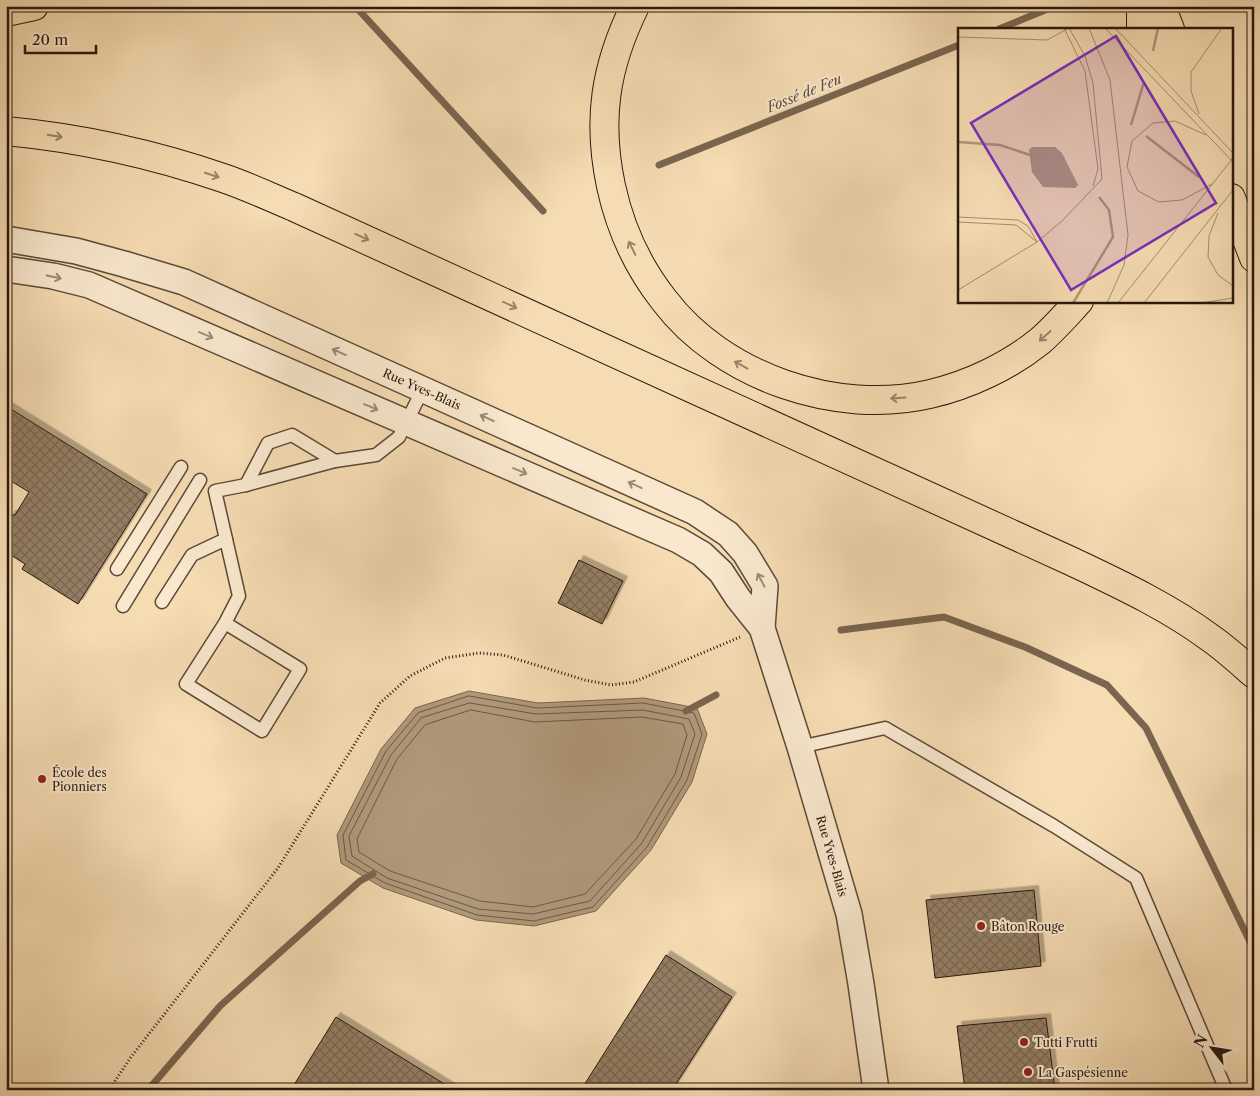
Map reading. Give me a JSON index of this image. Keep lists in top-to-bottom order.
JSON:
{
  "streets": {
    "street": ["Rue Yves-Blais"]
  },
  "water": ["Fossé de Feu"],
  "places": [
    "École des Pionniers",
    "Bâton Rouge",
    "Tutti Frutti",
    "La Gaspésienne"
  ],
  "scale_bar": "20 m",
  "north": "top left"
}
